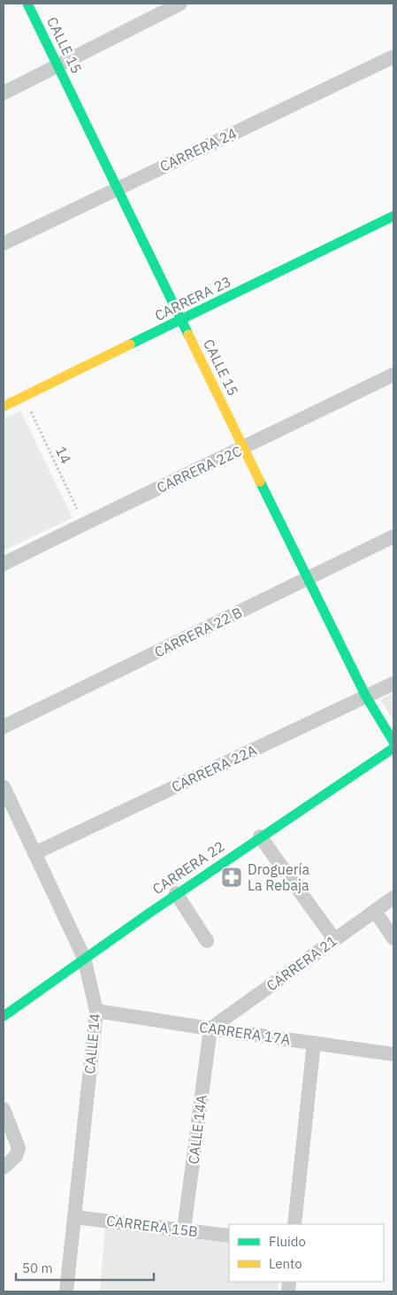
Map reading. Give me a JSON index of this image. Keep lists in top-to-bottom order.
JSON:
{
  "streets": {
    "street": [
      "CALLE 15",
      "CARRERA 24",
      "CARRERA 23",
      "CARRERA 22C",
      "CARRERA 22 B",
      "CARRERA 22A",
      "CARRERA 22",
      "CARRERA 21",
      "CARRERA 17A",
      "CALLE 14",
      "CALLE 14A",
      "CARRERA 15B"
    ],
    "path": ["14"]
  },
  "crossings": [
    ["CALLE 15", "CARRERA 24"],
    ["CALLE 15", "CARRERA 23"],
    ["CALLE 15", "CARRERA 22C"],
    ["CALLE 15", "CARRERA 22 B"],
    ["CALLE 15", "CARRERA 22A"],
    ["CARRERA 23", "14"],
    ["14", "CARRERA 22C"],
    ["CARRERA 22A", "CALLE 14"],
    ["CARRERA 22", "CALLE 14"],
    ["CARRERA 21", "CARRERA 17A"],
    ["CARRERA 21", "CALLE 14A"],
    ["CARRERA 17A", "CALLE 14"],
    ["CARRERA 17A", "CALLE 14A"],
    ["CALLE 14", "CARRERA 15B"],
    ["CALLE 14A", "CARRERA 15B"]
  ],
  "places": {
    "pharmacy": ["Droguería La Rebaja"]
  },
  "legend": ["Fluido", "Lento"],
  "scale_bar": "50 m"
}
